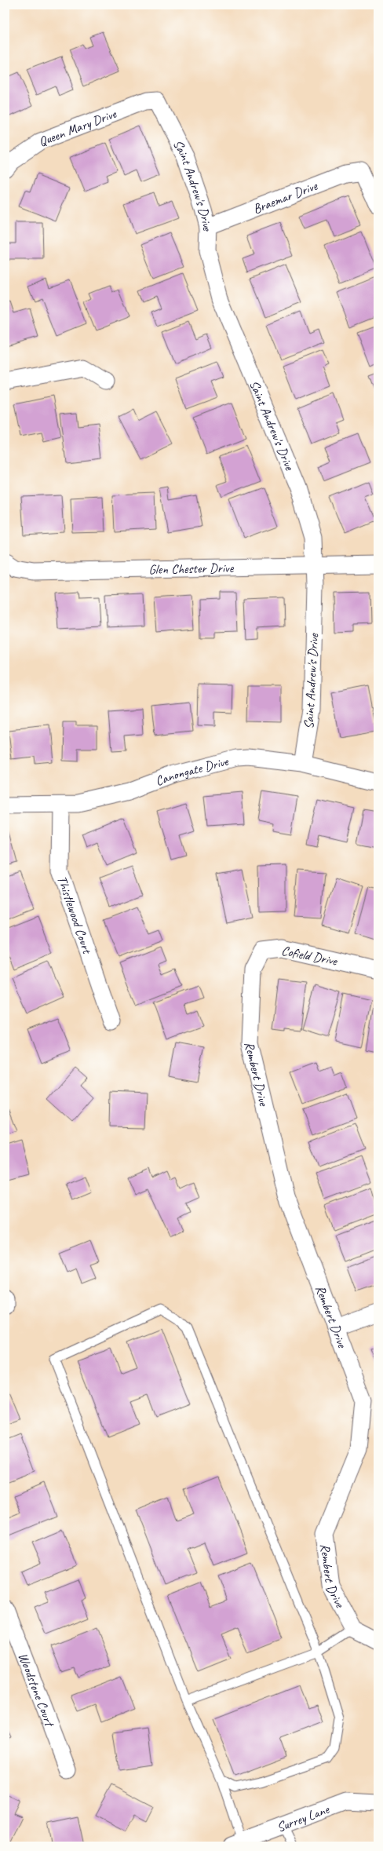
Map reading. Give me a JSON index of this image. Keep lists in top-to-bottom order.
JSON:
{
  "streets": {
    "street": [
      "Queen Mary Drive",
      "Saint Andrew's Drive",
      "Braemar Drive",
      "Glen Chester Drive",
      "Canongate Drive",
      "Thistlewood Court",
      "Cofield Drive",
      "Rembert Drive",
      "Woodstone Court",
      "Surrey Lane"
    ]
  },
  "crossings": [
    ["Queen Mary Drive", "Saint Andrew's Drive"],
    ["Saint Andrew's Drive", "Braemar Drive"],
    ["Saint Andrew's Drive", "Glen Chester Drive"],
    ["Saint Andrew's Drive", "Canongate Drive"],
    ["Canongate Drive", "Thistlewood Court"],
    ["Cofield Drive", "Rembert Drive"]
  ]
}
